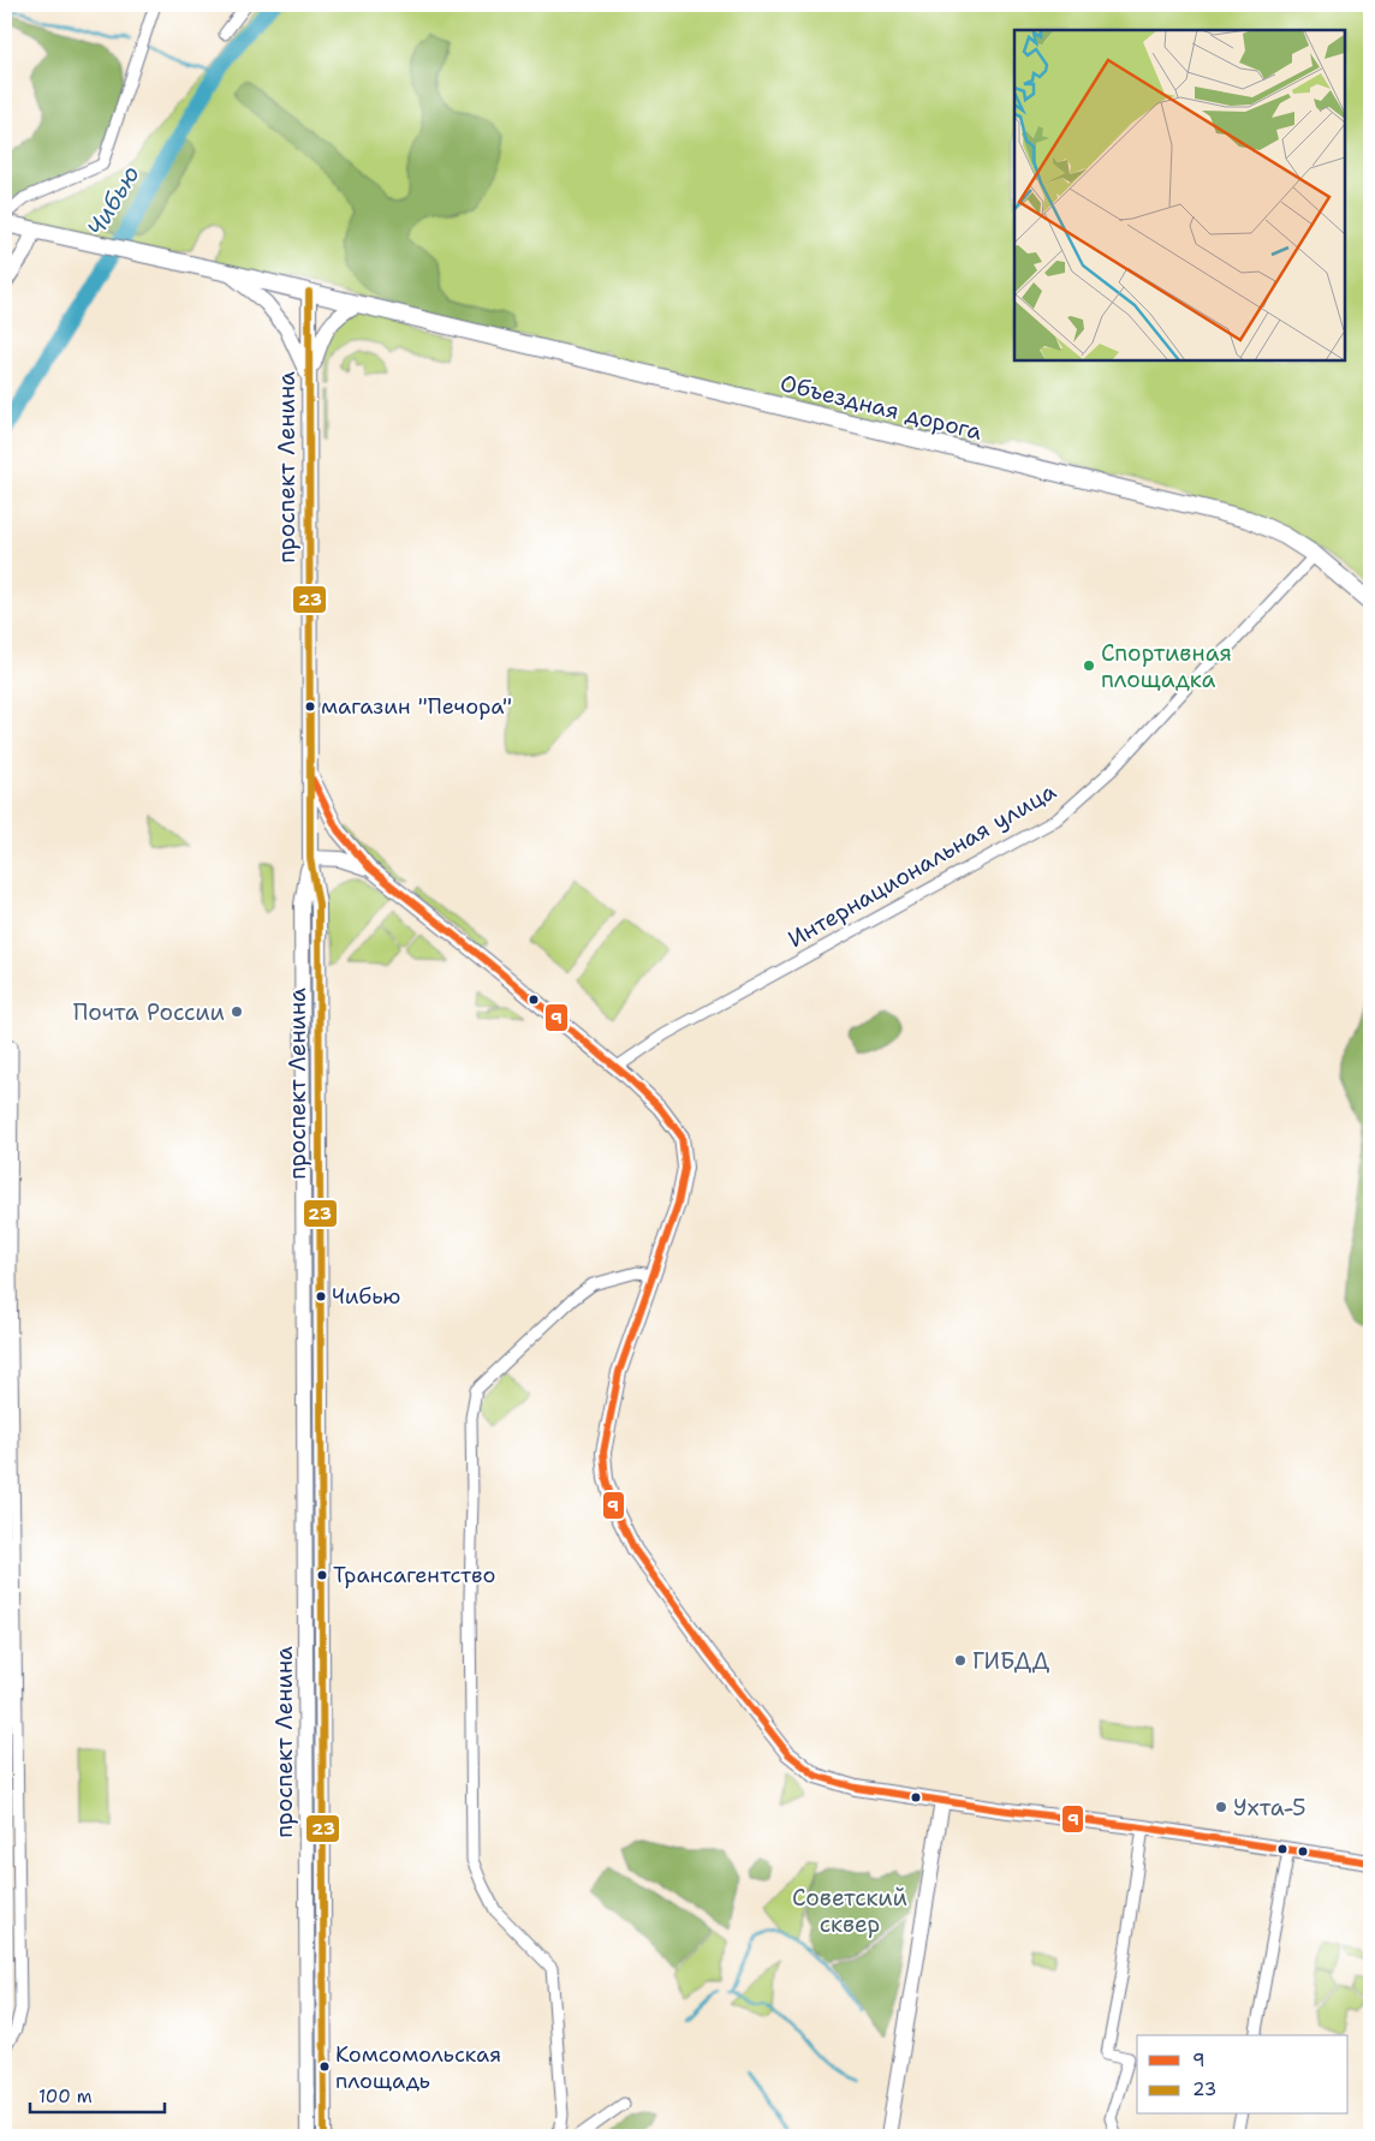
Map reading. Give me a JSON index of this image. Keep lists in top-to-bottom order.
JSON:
{
  "streets": {
    "main road": ["Объездная дорога", "проспект Ленина"],
    "street": ["Интернациональная улица"]
  },
  "crossings": [
    ["Объездная дорога", "проспект Ленина"],
    ["Объездная дорога", "Интернациональная улица"]
  ],
  "water": ["Чибью"],
  "parks": ["Советский сквер"],
  "places": [
    "Спортивная площадка",
    "магазин \"Печора\"",
    "Почта России",
    "Чибью",
    "Трансагентство",
    "ГИБДД",
    "Ухта-5",
    "Комсомольская площадь"
  ],
  "lines": ["transit line 23", "transit line 9"],
  "legend": ["9", "23"],
  "scale_bar": "100 m"
}
